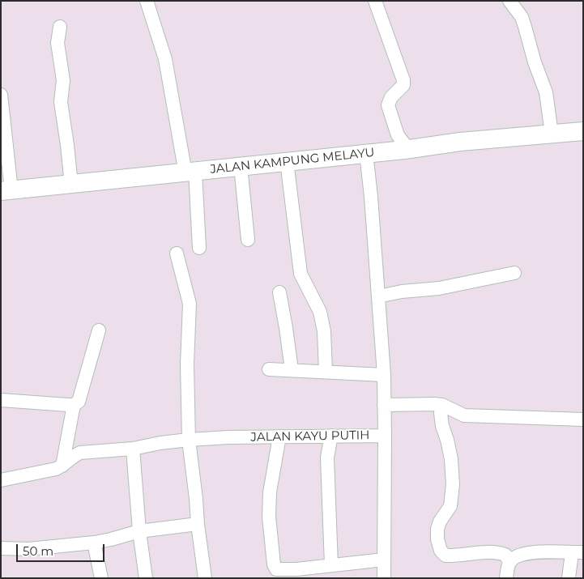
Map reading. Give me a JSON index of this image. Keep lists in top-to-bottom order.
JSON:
{
  "streets": {
    "main road": ["JALAN KAMPUNG MELAYU"],
    "street": ["JALAN KAYU PUTIH"]
  },
  "crossings": [
    ["JALAN KAMPUNG MELAYU", "JALAN KAYU PUTIH"]
  ],
  "scale_bar": "50 m"
}
